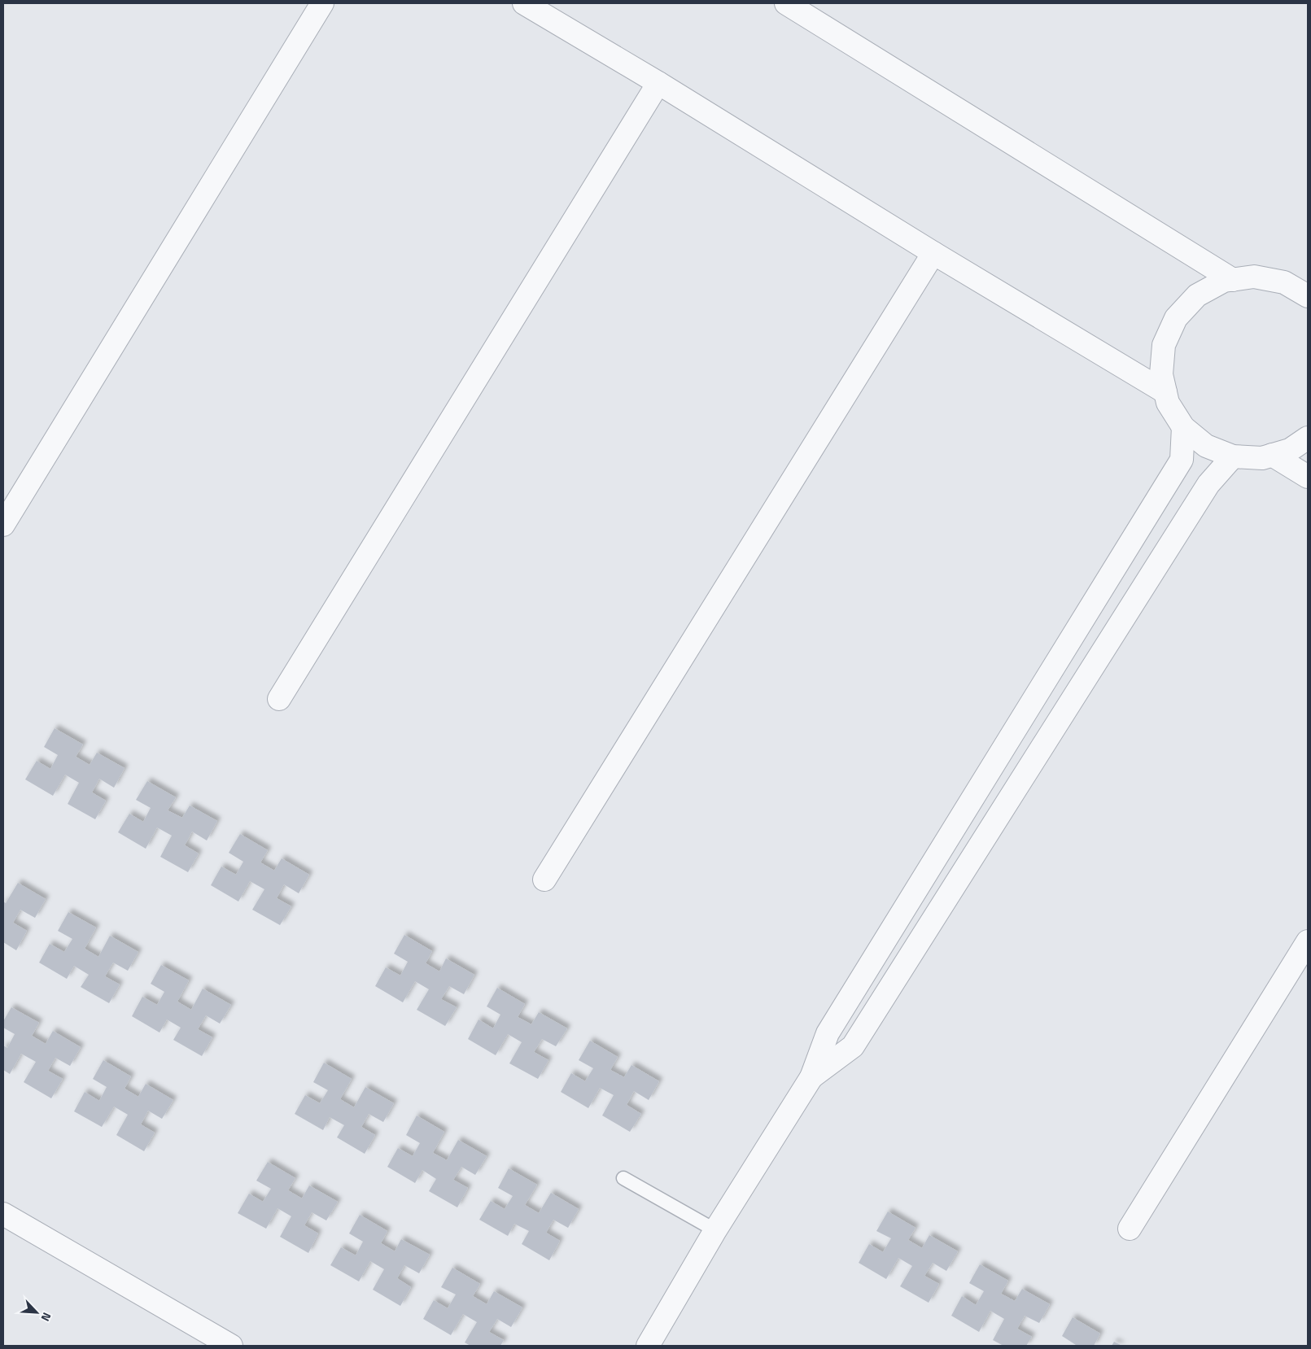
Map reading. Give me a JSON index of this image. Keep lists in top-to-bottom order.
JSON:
{
  "north": "bottom right"
}
